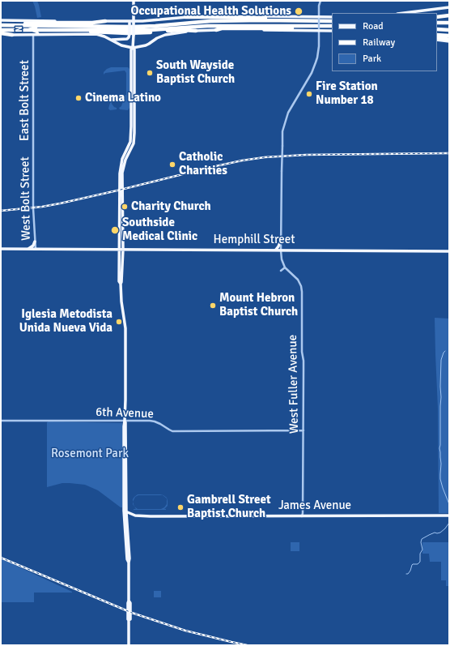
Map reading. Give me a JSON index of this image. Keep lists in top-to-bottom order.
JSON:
{
  "streets": {
    "main road": ["Hemphill Street", "James Avenue"],
    "street": [
      "East Bolt Street",
      "West Bolt Street",
      "West Fuller Avenue",
      "6th Avenue"
    ]
  },
  "crossings": [
    ["East Bolt Street", "West Bolt Street"],
    ["West Bolt Street", "Hemphill Street"],
    ["Hemphill Street", "West Fuller Avenue"],
    ["West Fuller Avenue", "6th Avenue"],
    ["West Fuller Avenue", "James Avenue"]
  ],
  "parks": ["Rosemont Park"],
  "places": [
    "Occupational Health Solutions",
    "South Wayside Baptist Church",
    "Fire Station Number 18",
    "Cinema Latino",
    "Catholic Charities",
    "Charity Church",
    "Southside Medical Clinic",
    "Mount Hebron Baptist Church",
    "Iglesia Metodista Unida Nueva Vida",
    "Gambrell Street Baptist Church"
  ],
  "legend": ["Road", "Railway", "Park"],
  "north": "left"
}
